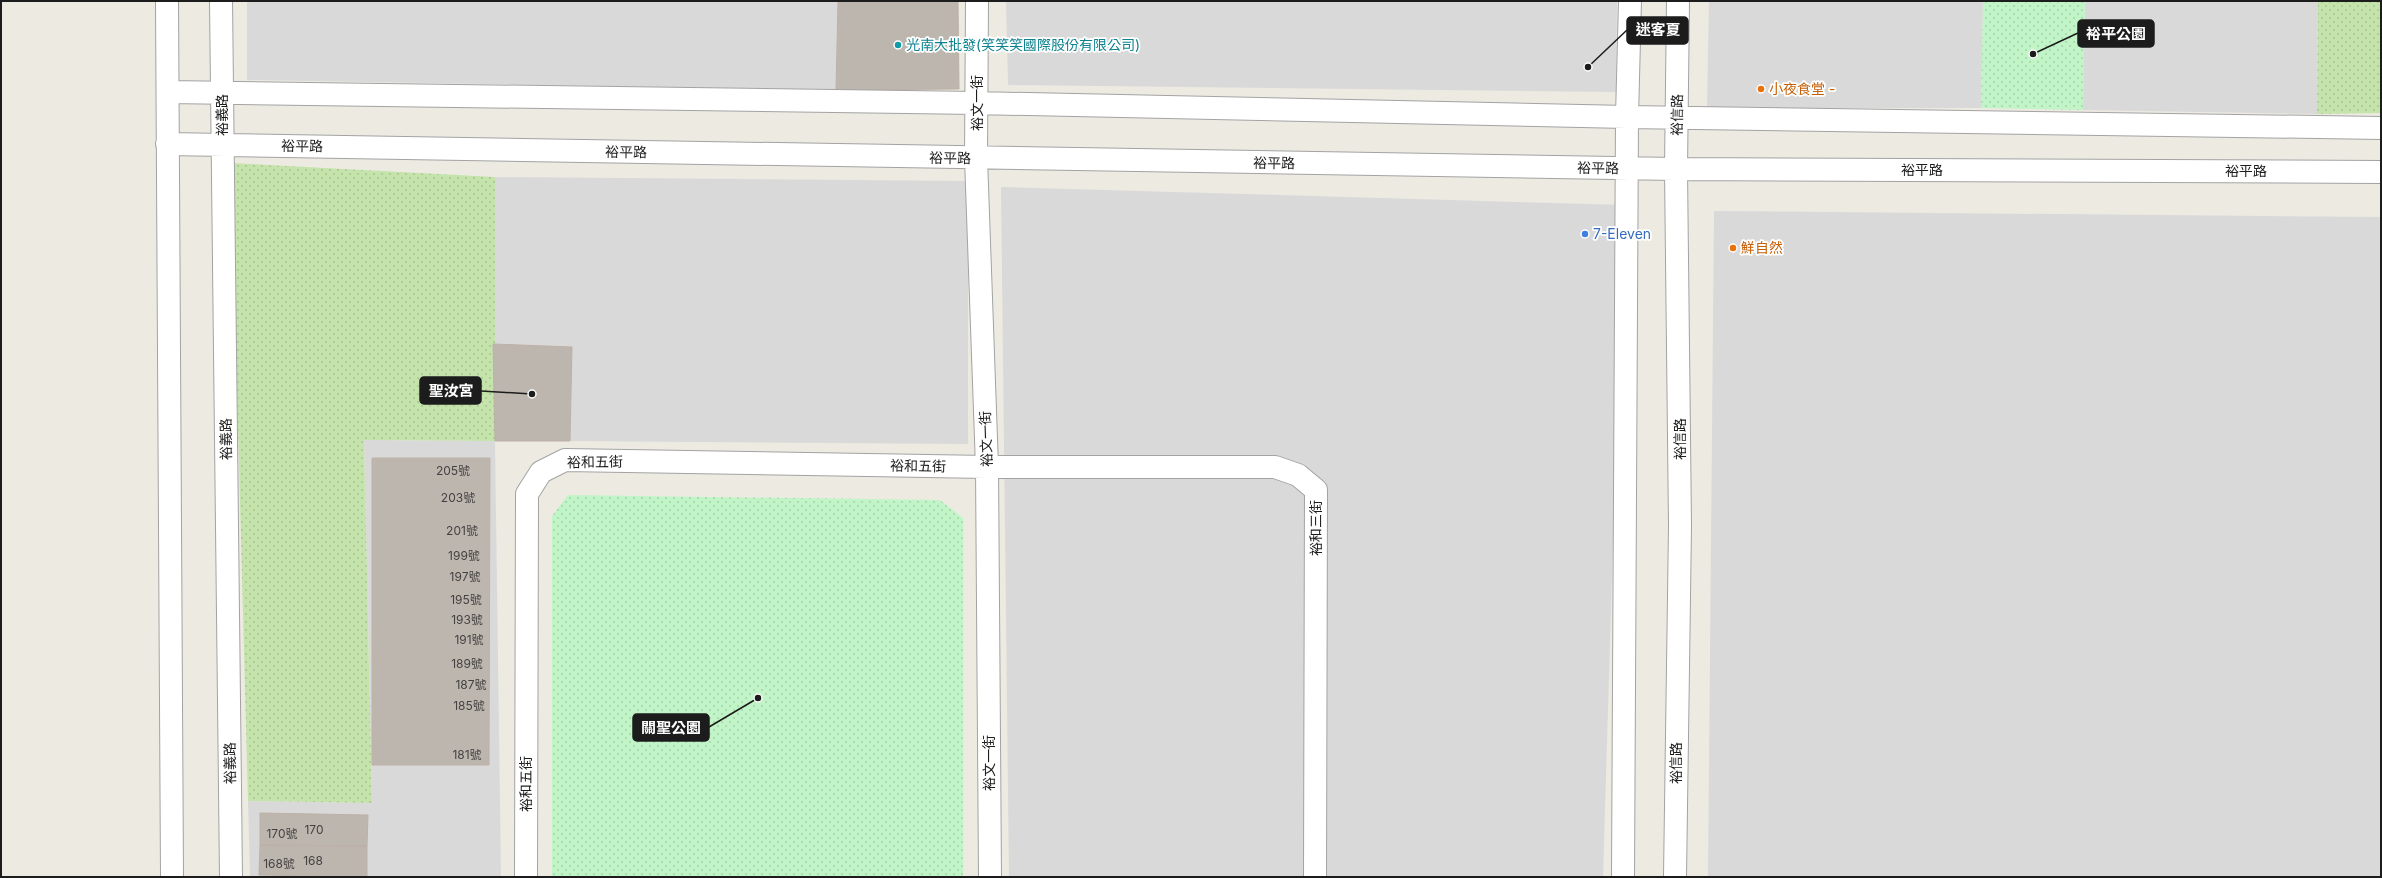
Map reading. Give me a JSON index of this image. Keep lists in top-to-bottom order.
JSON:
{
  "streets": {
    "street": [
      "裕文一街",
      "裕義路",
      "裕信路",
      "裕平路",
      "裕和五街",
      "裕和三街"
    ]
  },
  "crossings": [
    ["裕文一街", "裕平路"],
    ["裕文一街", "裕和五街"],
    ["裕文一街", "裕和三街"],
    ["裕義路", "裕平路"],
    ["裕信路", "裕平路"],
    ["裕和五街", "裕和三街"]
  ],
  "places": [
    "光南大批發(笑笑笑國際股份有限公司)",
    "裕平公園",
    "迷客夏",
    "小夜食堂 -",
    "7-Eleven",
    "鮮自然",
    "聖汝宮",
    "關聖公園"
  ],
  "house_numbers": [
    "205號",
    "203號",
    "201號",
    "199號",
    "197號",
    "195號",
    "193號",
    "191號",
    "189號",
    "187號",
    "185號",
    "181號",
    "170",
    "170號",
    "168",
    "168號"
  ]
}
